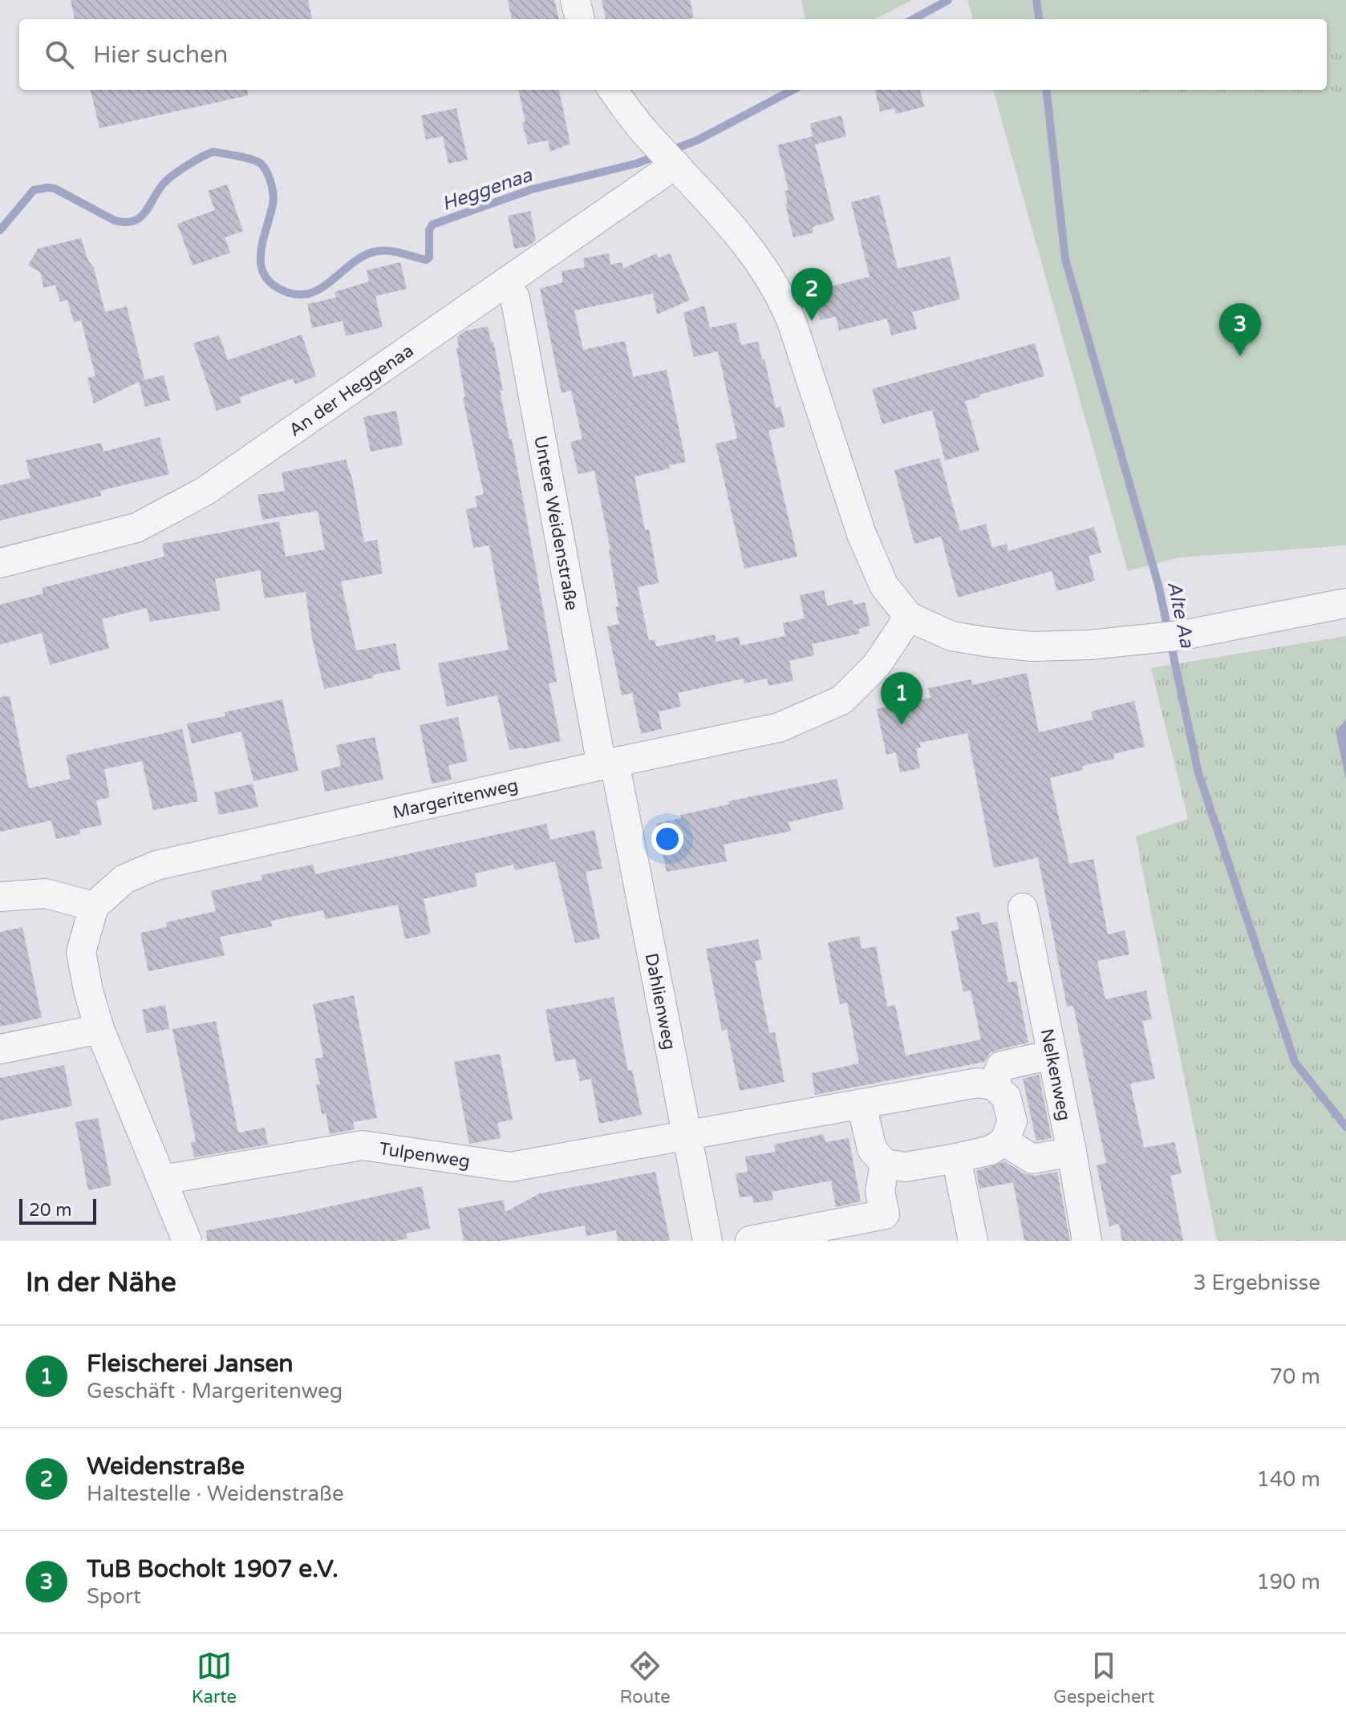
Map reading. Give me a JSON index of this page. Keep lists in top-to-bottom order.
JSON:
{
  "streets": {
    "street": [
      "An der Heggenaa",
      "Untere Weidenstraße",
      "Margeritenweg",
      "Dahlienweg",
      "Nelkenweg",
      "Tulpenweg"
    ]
  },
  "crossings": [
    ["An der Heggenaa", "Untere Weidenstraße"],
    ["Untere Weidenstraße", "Margeritenweg"],
    ["Untere Weidenstraße", "Dahlienweg"],
    ["Margeritenweg", "Dahlienweg"],
    ["Dahlienweg", "Tulpenweg"]
  ],
  "water": ["Heggenaa", "Alte Aa"],
  "scale_bar": "20 m",
  "page": {
    "search": "Hier suchen",
    "pins": ["2", "3", "1"],
    "scale": "20 m",
    "heading": ["In der Nähe", "3 Ergebnisse"],
    "list": [
      {
        "mark": "1",
        "name": "Fleischerei Jansen",
        "note": "Geschäft · Margeritenweg",
        "value": "70 m"
      },
      {
        "mark": "2",
        "name": "Weidenstraße",
        "note": "Haltestelle · Weidenstraße",
        "value": "140 m"
      },
      {
        "mark": "3",
        "name": "TuB Bocholt 1907 e.V.",
        "note": "Sport",
        "value": "190 m"
      }
    ],
    "nav": ["Karte", "Route", "Gespeichert"]
  }
}
